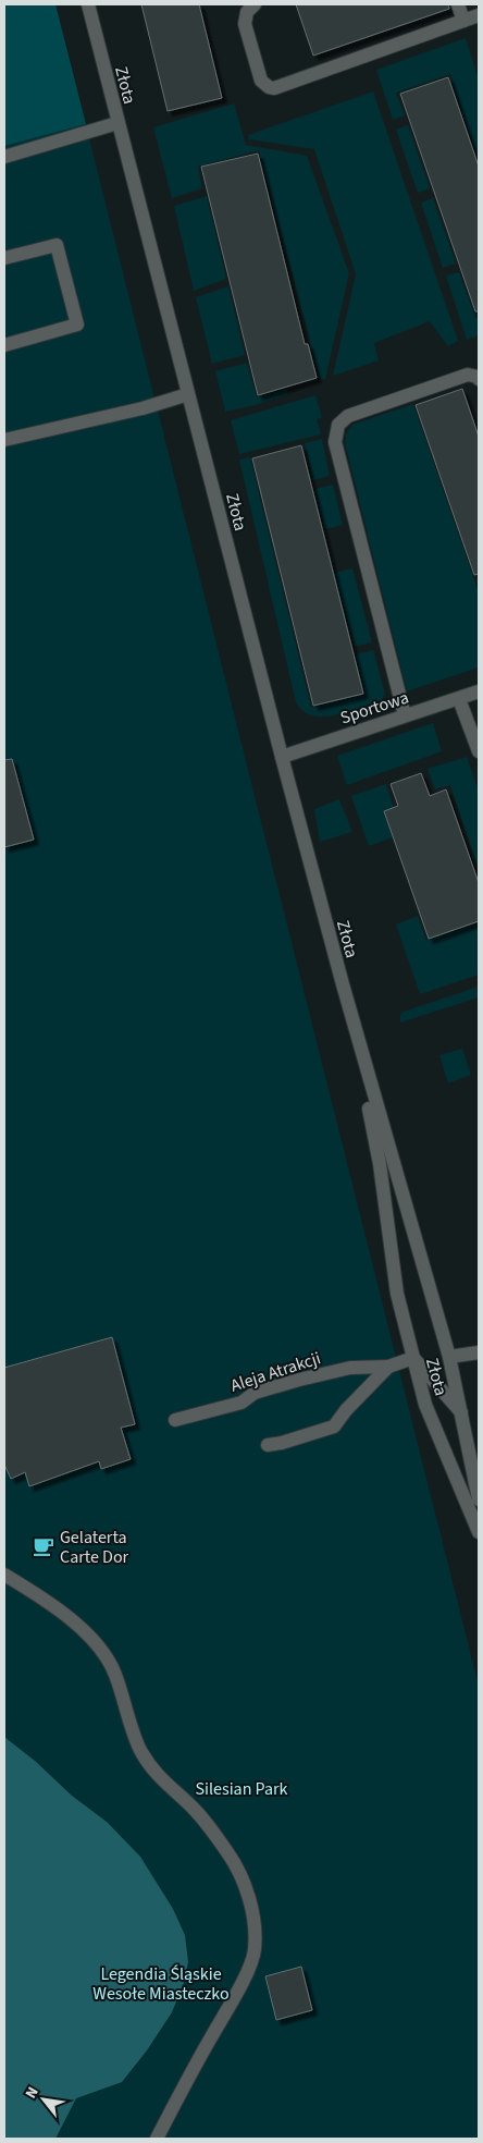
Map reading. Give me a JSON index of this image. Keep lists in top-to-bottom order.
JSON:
{
  "streets": {
    "street": ["Złota", "Sportowa", "Aleja Atrakcji"]
  },
  "crossings": [
    ["Złota", "Sportowa"]
  ],
  "parks": ["Silesian Park", "Legendia Śląskie Wesołe Miasteczko"],
  "places": {
    "cafe": ["Gelaterta Carte Dor"]
  },
  "north": "top left"
}
